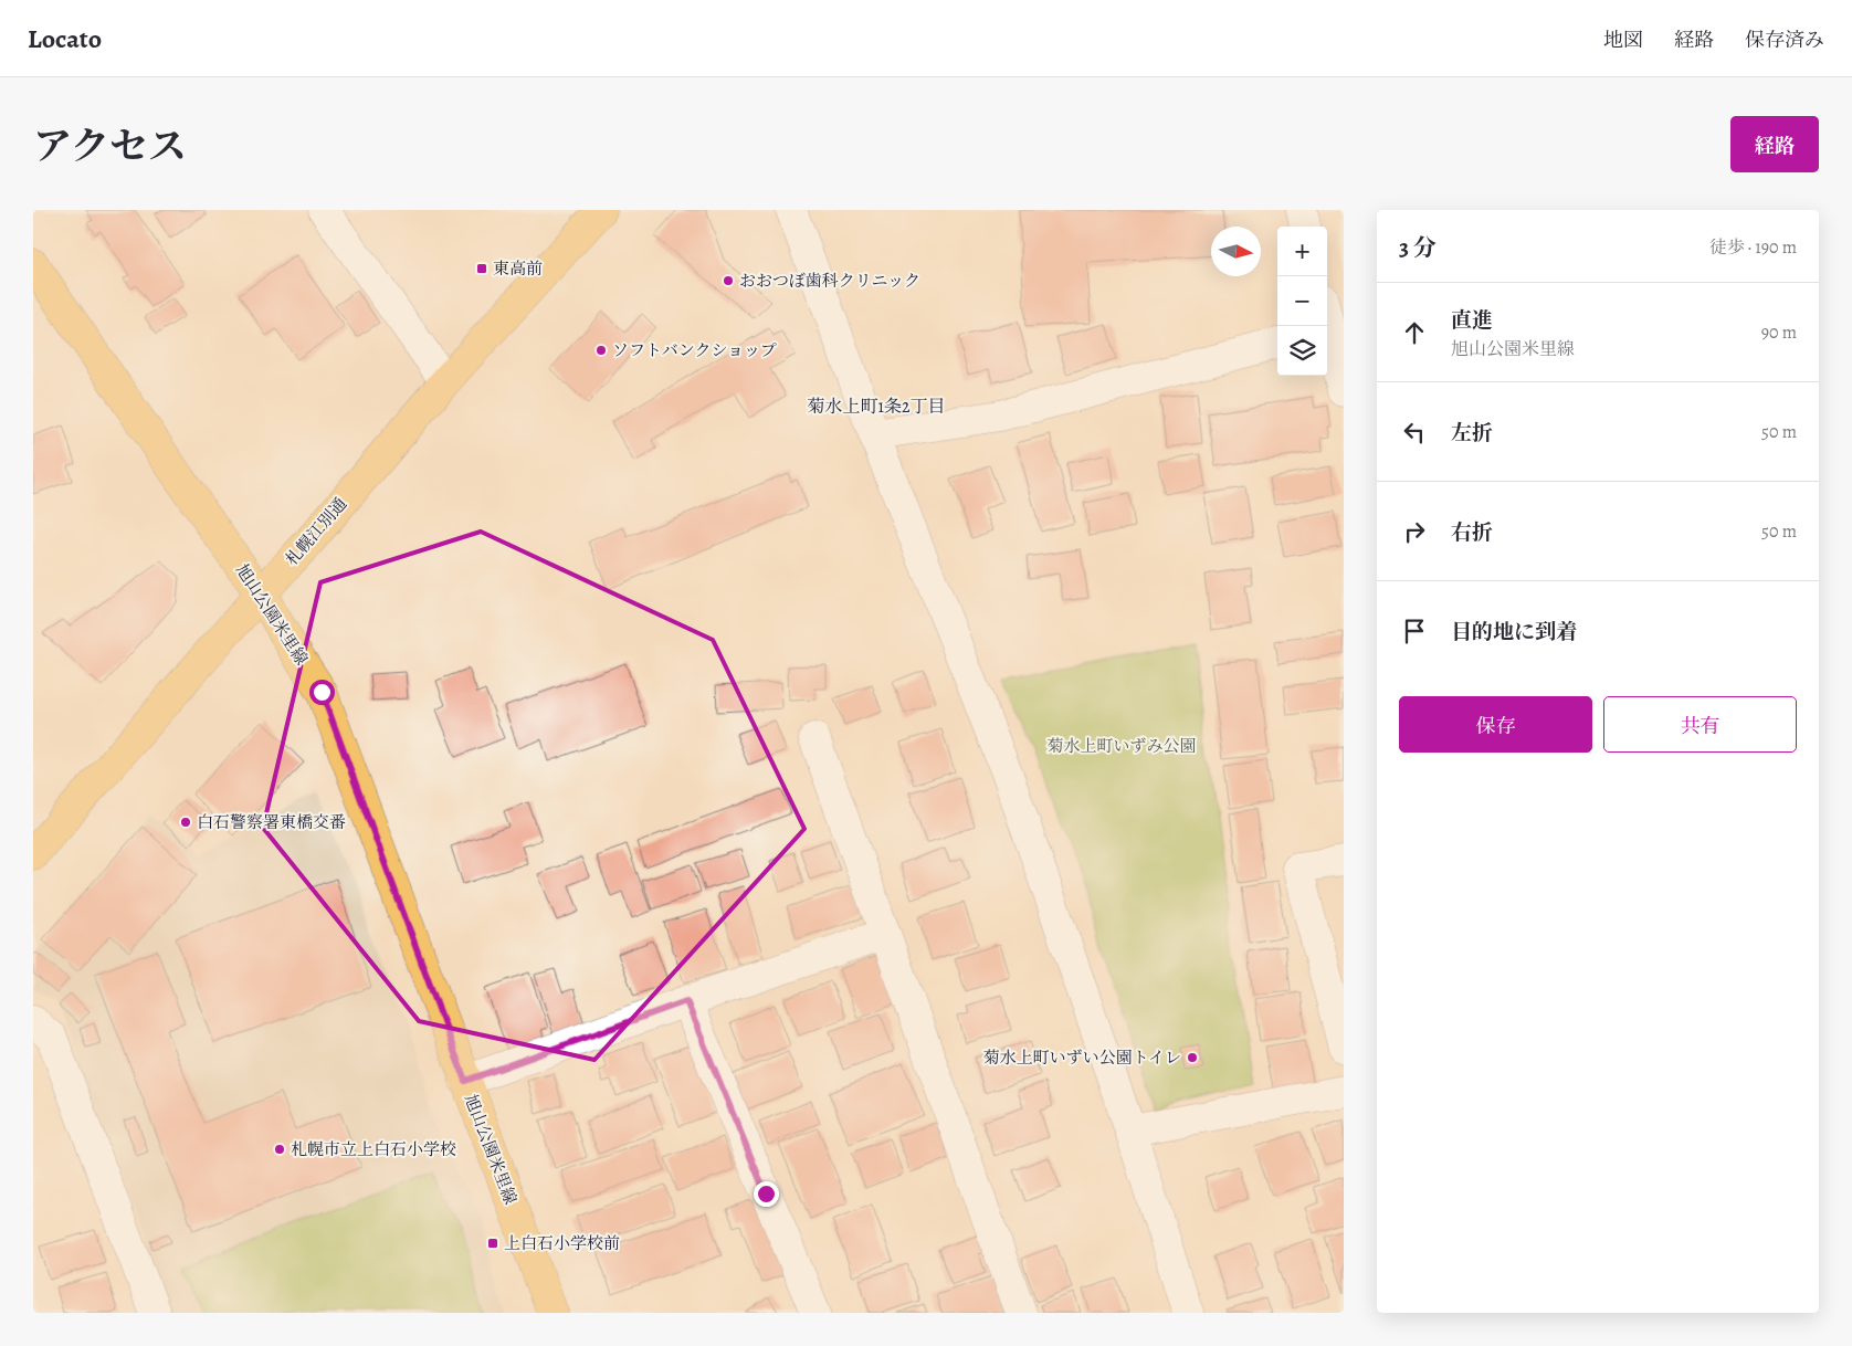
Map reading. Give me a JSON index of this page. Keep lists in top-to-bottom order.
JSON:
{
  "streets": {
    "main road": ["札幌江別通", "旭山公園米里線"]
  },
  "crossings": [
    ["札幌江別通", "旭山公園米里線"]
  ],
  "districts": ["菊水上町1条2丁目"],
  "parks": ["菊水上町いずみ公園"],
  "places": {
    "transit": ["東高前", "上白石小学校前"],
    "other": [
      "おおつぼ歯科クリニック",
      "ソフトバンクショップ",
      "白石警察署東橋交番",
      "菊水上町いずい公園トイレ",
      "札幌市立上白石小学校"
    ]
  },
  "north": "right",
  "page": {
    "header": "Locato",
    "nav": ["地図", "経路", "保存済み"],
    "title": "アクセス",
    "buttons": [
      "経路",
      ["保存", "共有"]
    ],
    "heading": ["3 分", "徒歩 · 190 m"],
    "map_buttons": ["+", "−"],
    "list": [
      ["直進", "旭山公園米里線", "90 m"],
      ["左折", "50 m"],
      ["右折", "50 m"],
      "目的地に到着"
    ]
  }
}
